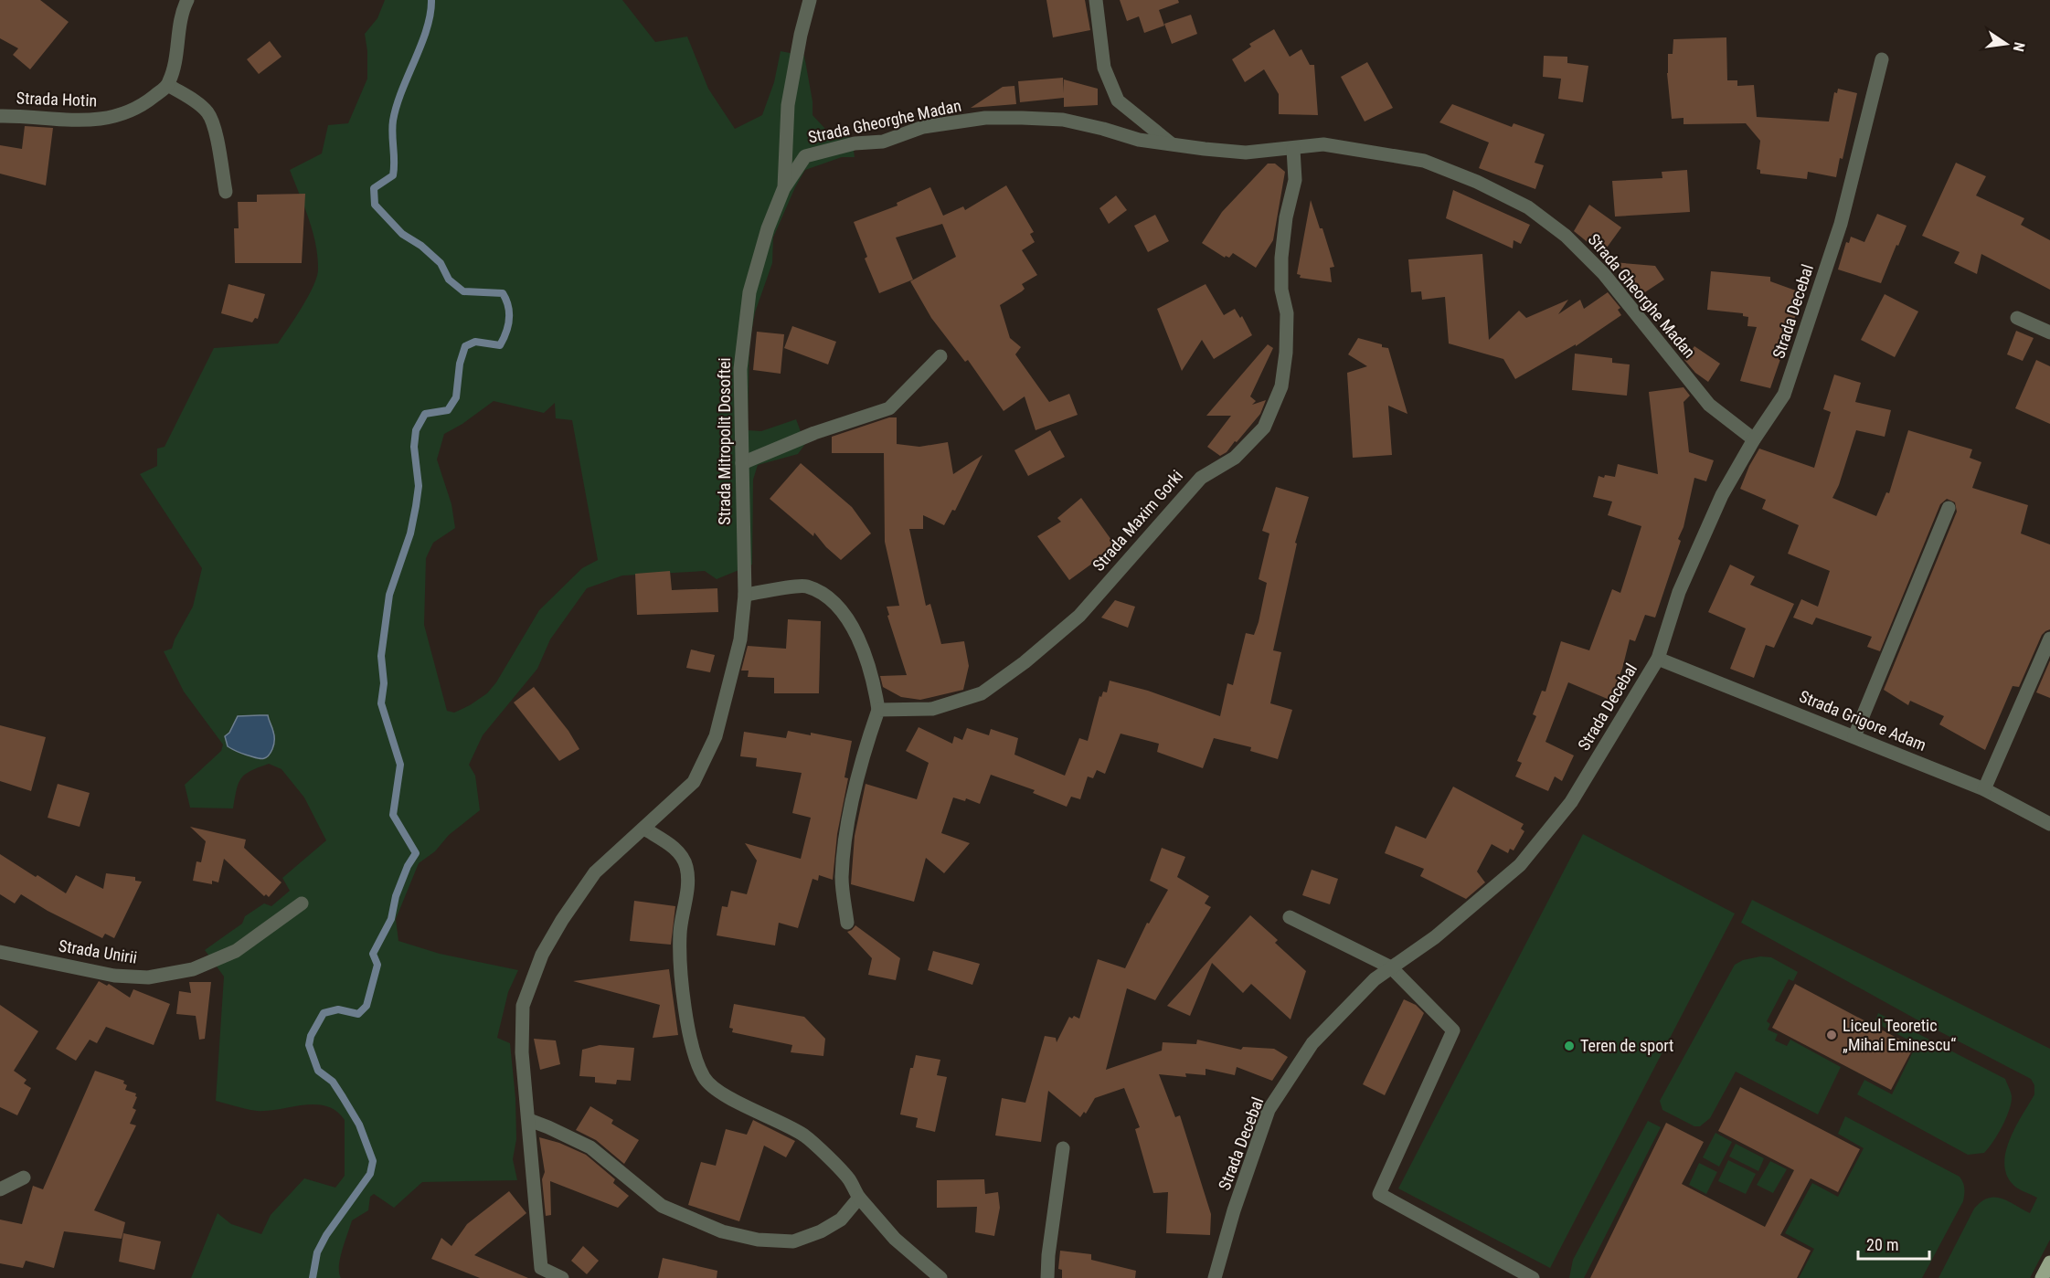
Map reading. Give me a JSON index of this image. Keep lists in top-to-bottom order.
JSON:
{
  "streets": {
    "street": [
      "Strada Hotin",
      "Strada Gheorghe Madan",
      "Strada Decebal",
      "Strada Mitropolit Dosoftei",
      "Strada Maxim Gorki",
      "Strada Grigore Adam",
      "Strada Unirii"
    ]
  },
  "crossings": [
    ["Strada Gheorghe Madan", "Strada Decebal"],
    ["Strada Gheorghe Madan", "Strada Mitropolit Dosoftei"],
    ["Strada Gheorghe Madan", "Strada Maxim Gorki"],
    ["Strada Decebal", "Strada Grigore Adam"]
  ],
  "places": ["Liceul Teoretic „Mihai Eminescu“", "Teren de sport"],
  "scale_bar": "20 m",
  "north": "right"
}
